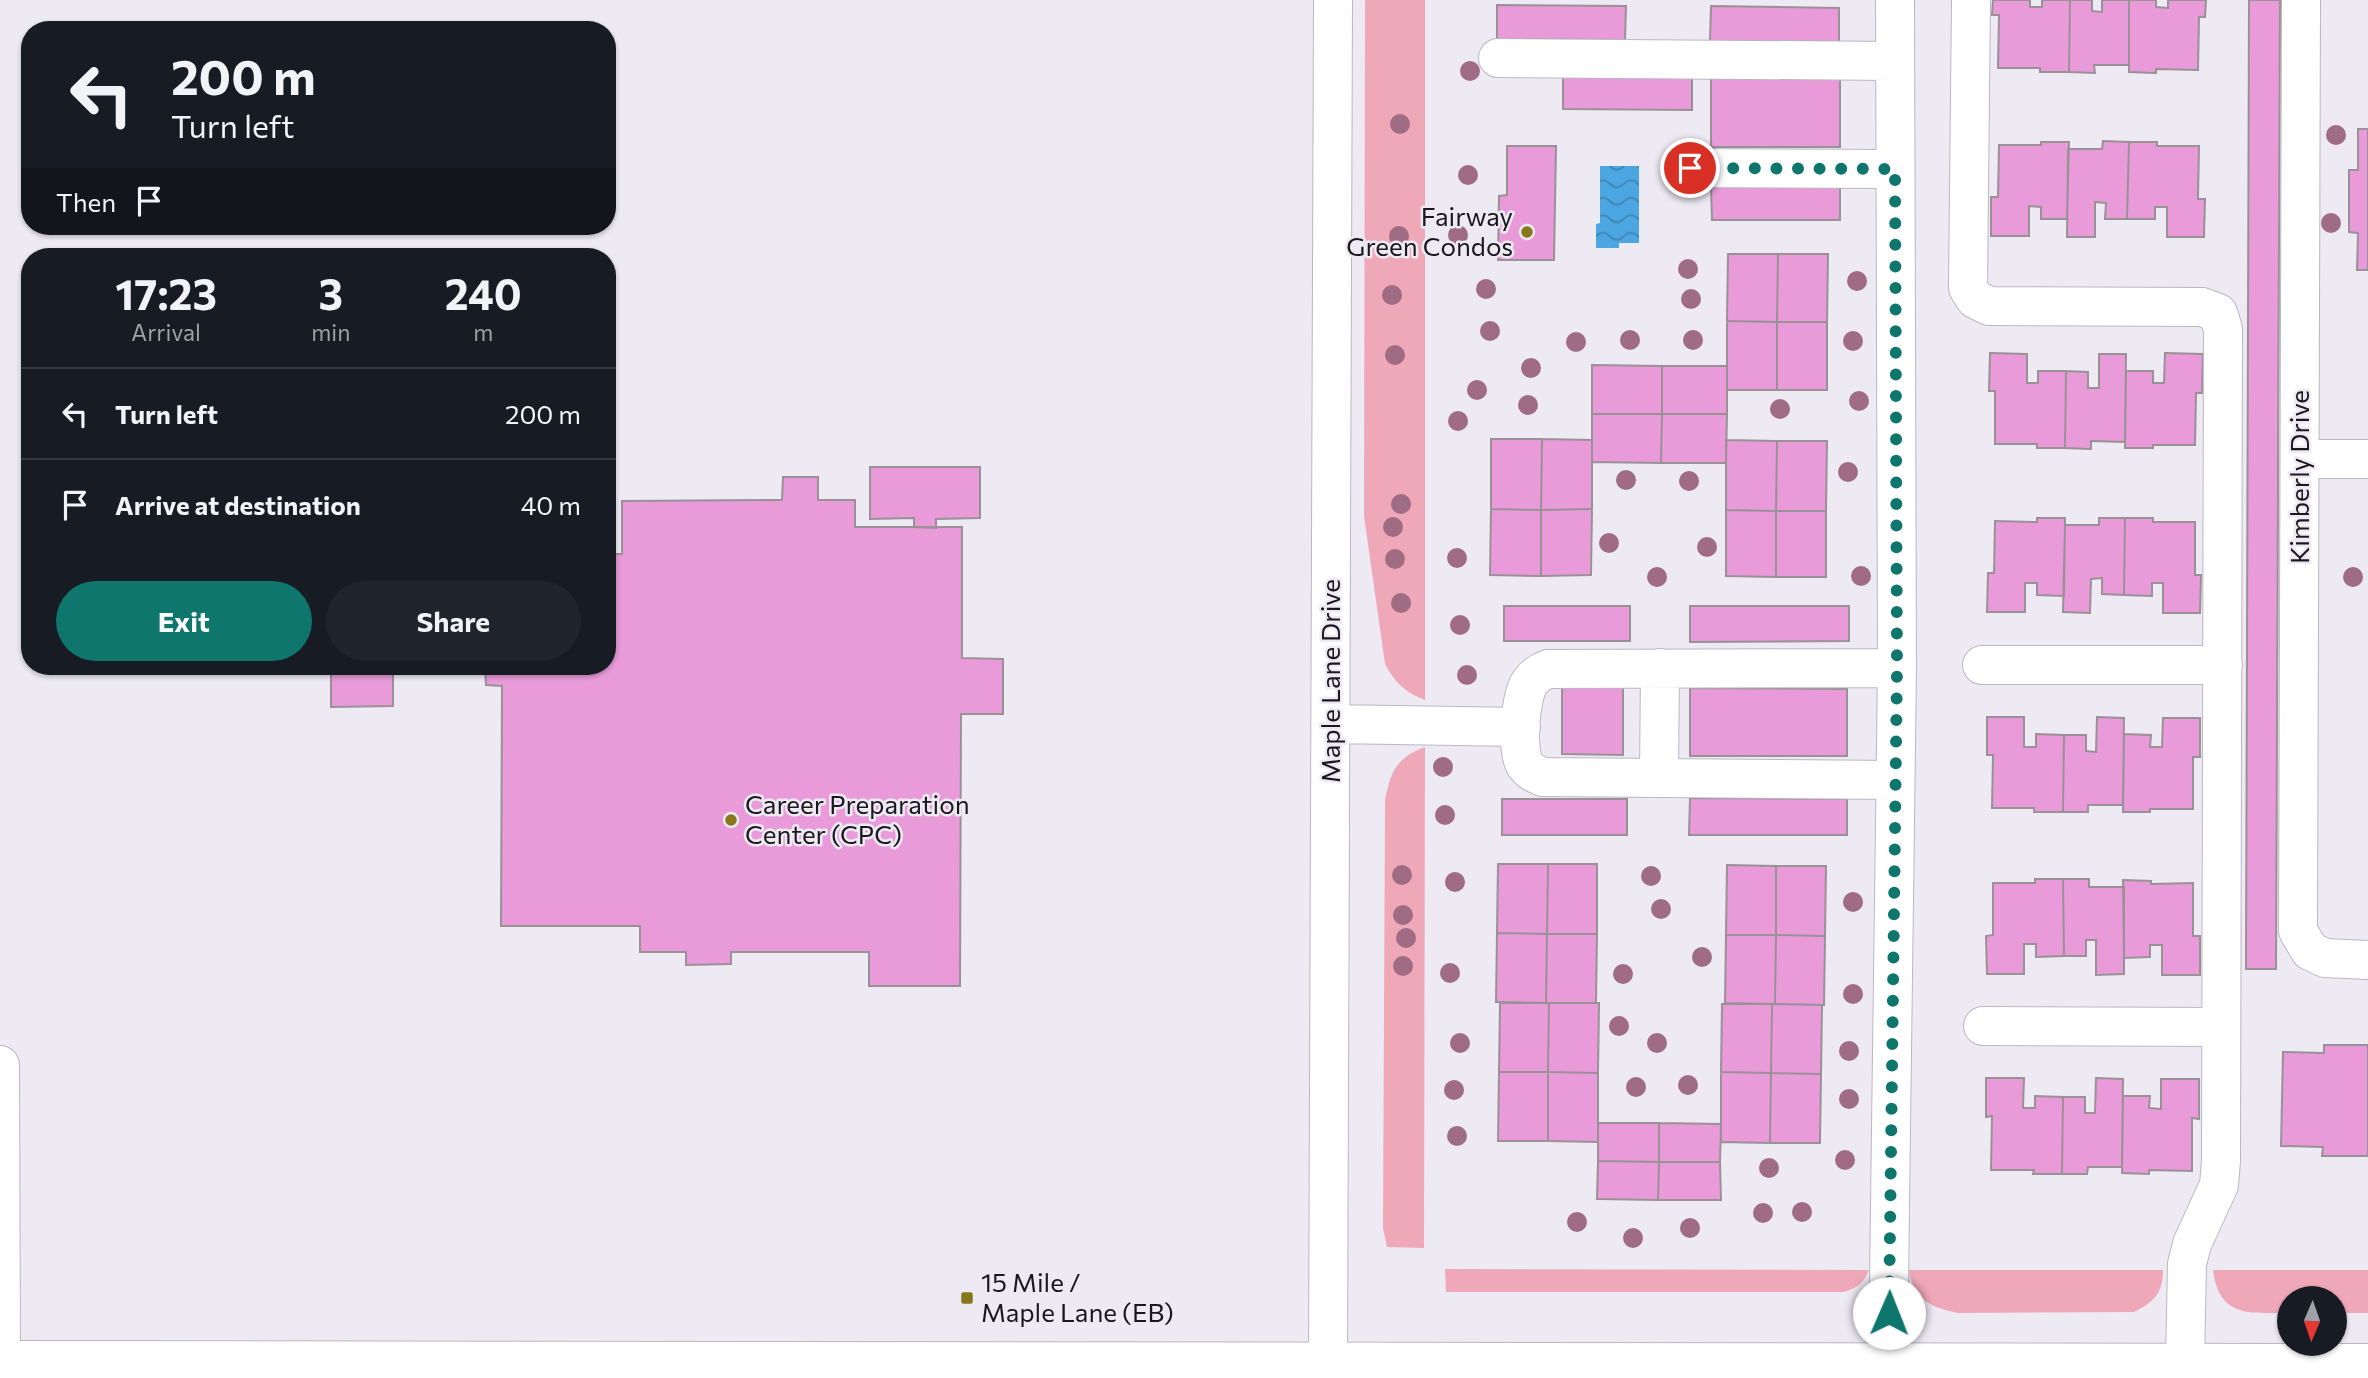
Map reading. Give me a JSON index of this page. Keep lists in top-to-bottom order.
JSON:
{
  "streets": {
    "street": ["Kimberly Drive", "Maple Lane Drive"]
  },
  "places": {
    "other": ["Fairway Green Condos", "Career Preparation Center (CPC)"],
    "transit": ["15 Mile / Maple Lane (EB)"]
  },
  "north": "bottom",
  "page": {
    "turn": ["200 m", "Turn left"],
    "then": "Then",
    "eta": [
      "17:23",
      "Arrival",
      "3",
      "min",
      "240",
      "m"
    ],
    "list": [
      {
        "name": "Turn left",
        "value": "200 m"
      },
      {
        "name": "Arrive at destination",
        "value": "40 m"
      }
    ],
    "buttons": ["Exit", "Share"]
  }
}
